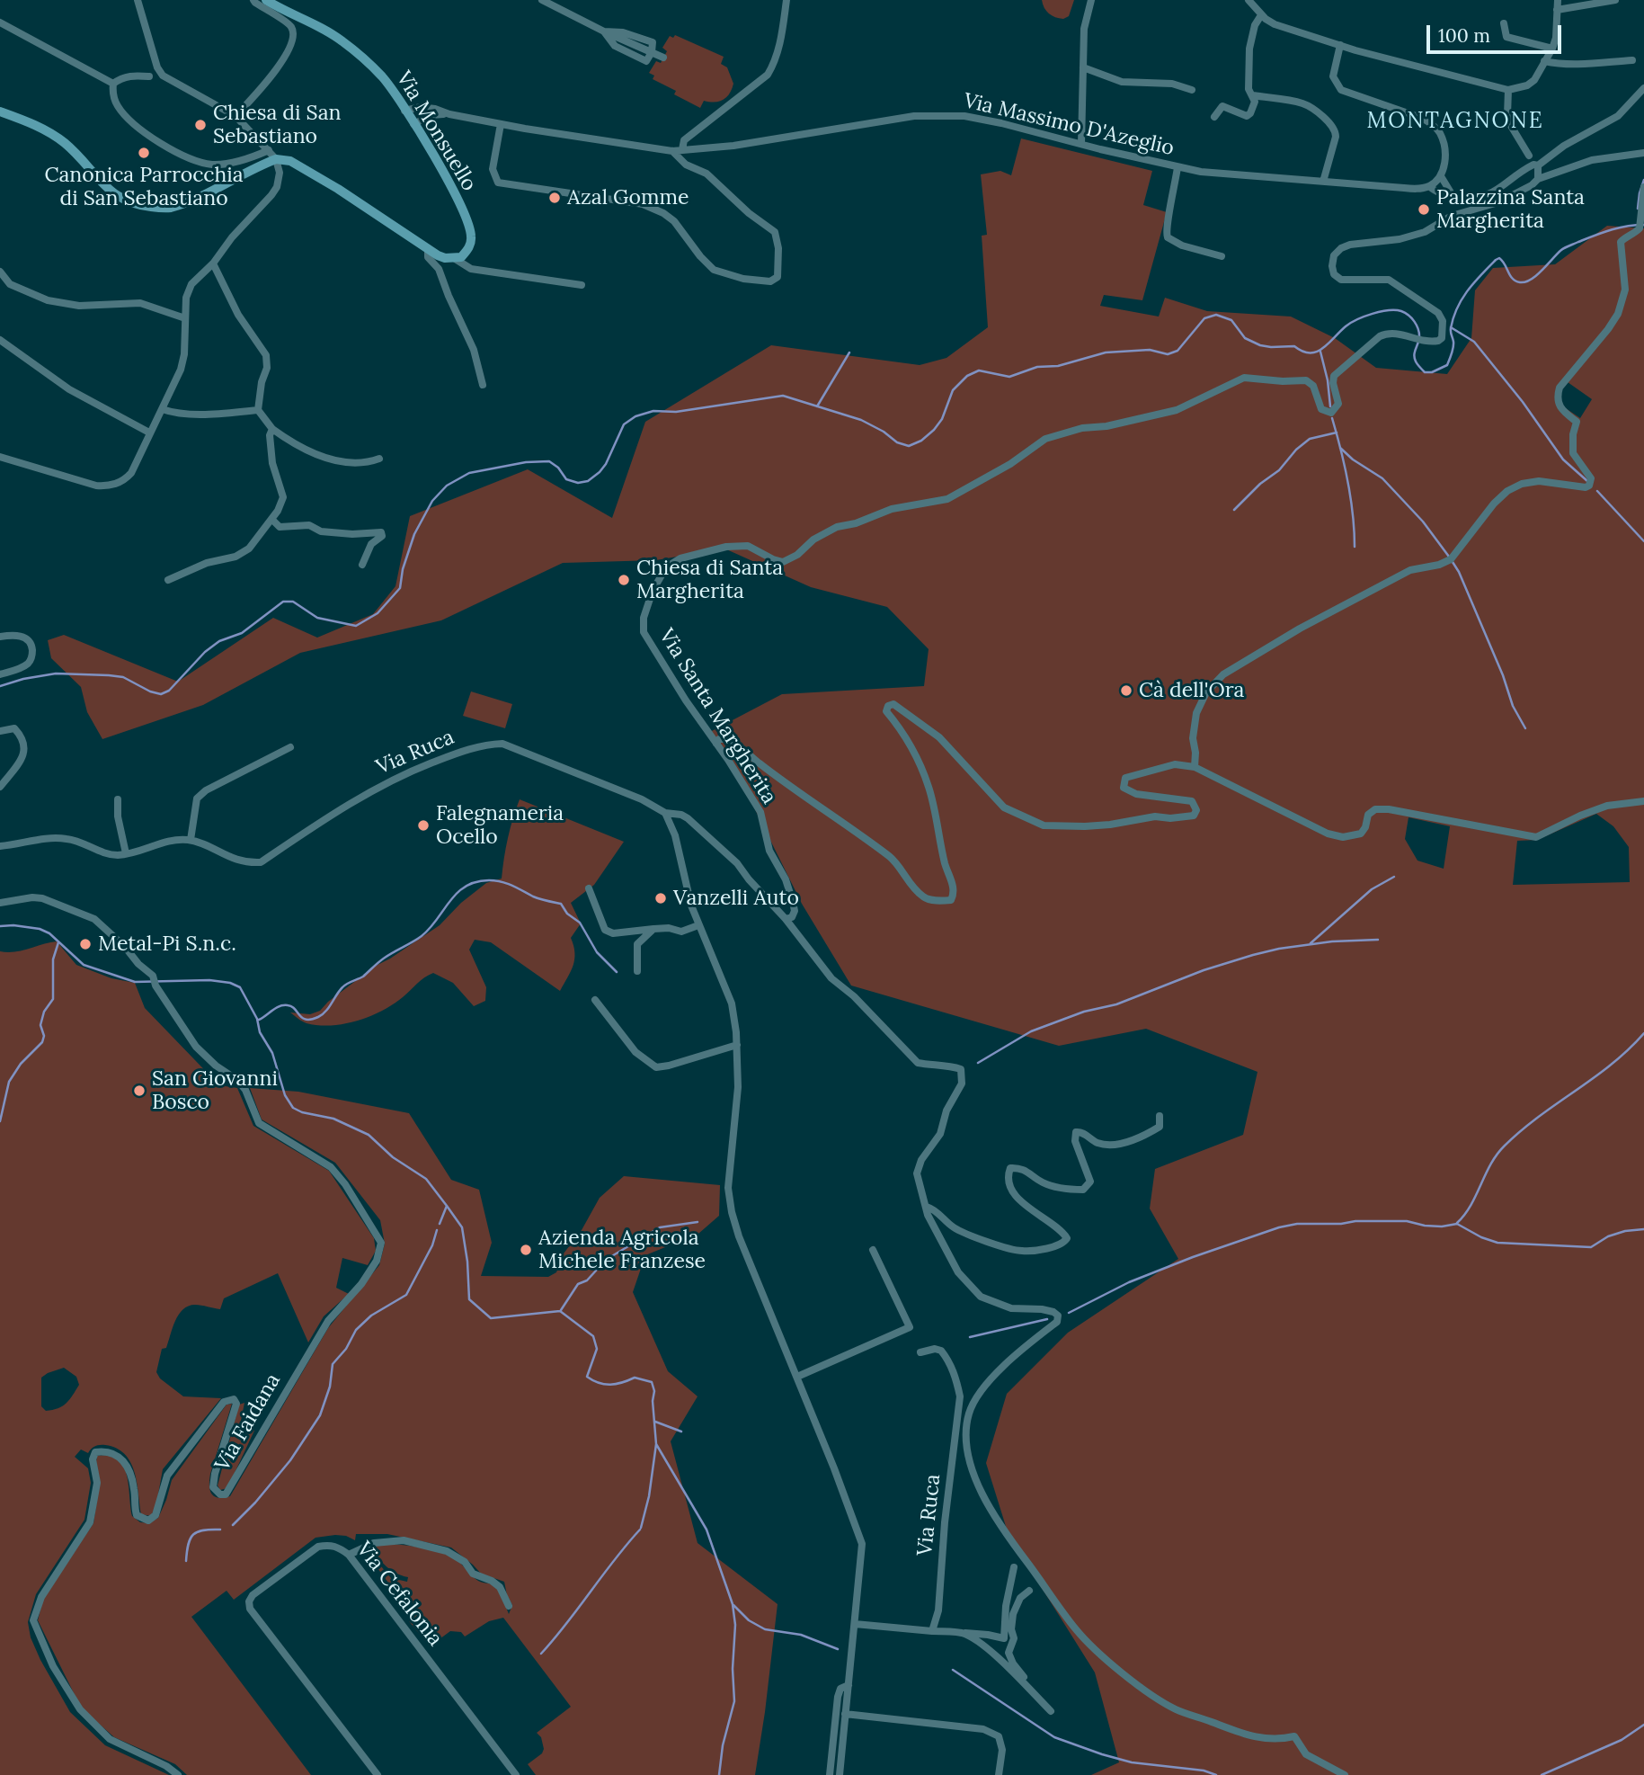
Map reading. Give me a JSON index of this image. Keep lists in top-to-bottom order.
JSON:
{
  "streets": {
    "main road": ["Via Monsuello"],
    "street": [
      "Via Massimo D'Azeglio",
      "Via Santa Margherita",
      "Via Ruca",
      "Via Faidana",
      "Via Cefalonia"
    ]
  },
  "crossings": [
    ["Via Massimo D'Azeglio", "Via Monsuello"],
    ["Via Santa Margherita", "Via Ruca"]
  ],
  "districts": ["MONTAGNONE"],
  "places": [
    "Chiesa di San Sebastiano",
    "Canonica Parrocchia di San Sebastiano",
    "Azal Gomme",
    "Palazzina Santa Margherita",
    "Chiesa di Santa Margherita",
    "Cà dell'Ora",
    "Falegnameria Ocello",
    "Vanzelli Auto",
    "Metal-Pi S.n.c.",
    "San Giovanni Bosco",
    "Azienda Agricola Michele Franzese"
  ],
  "scale_bar": "100 m"
}
